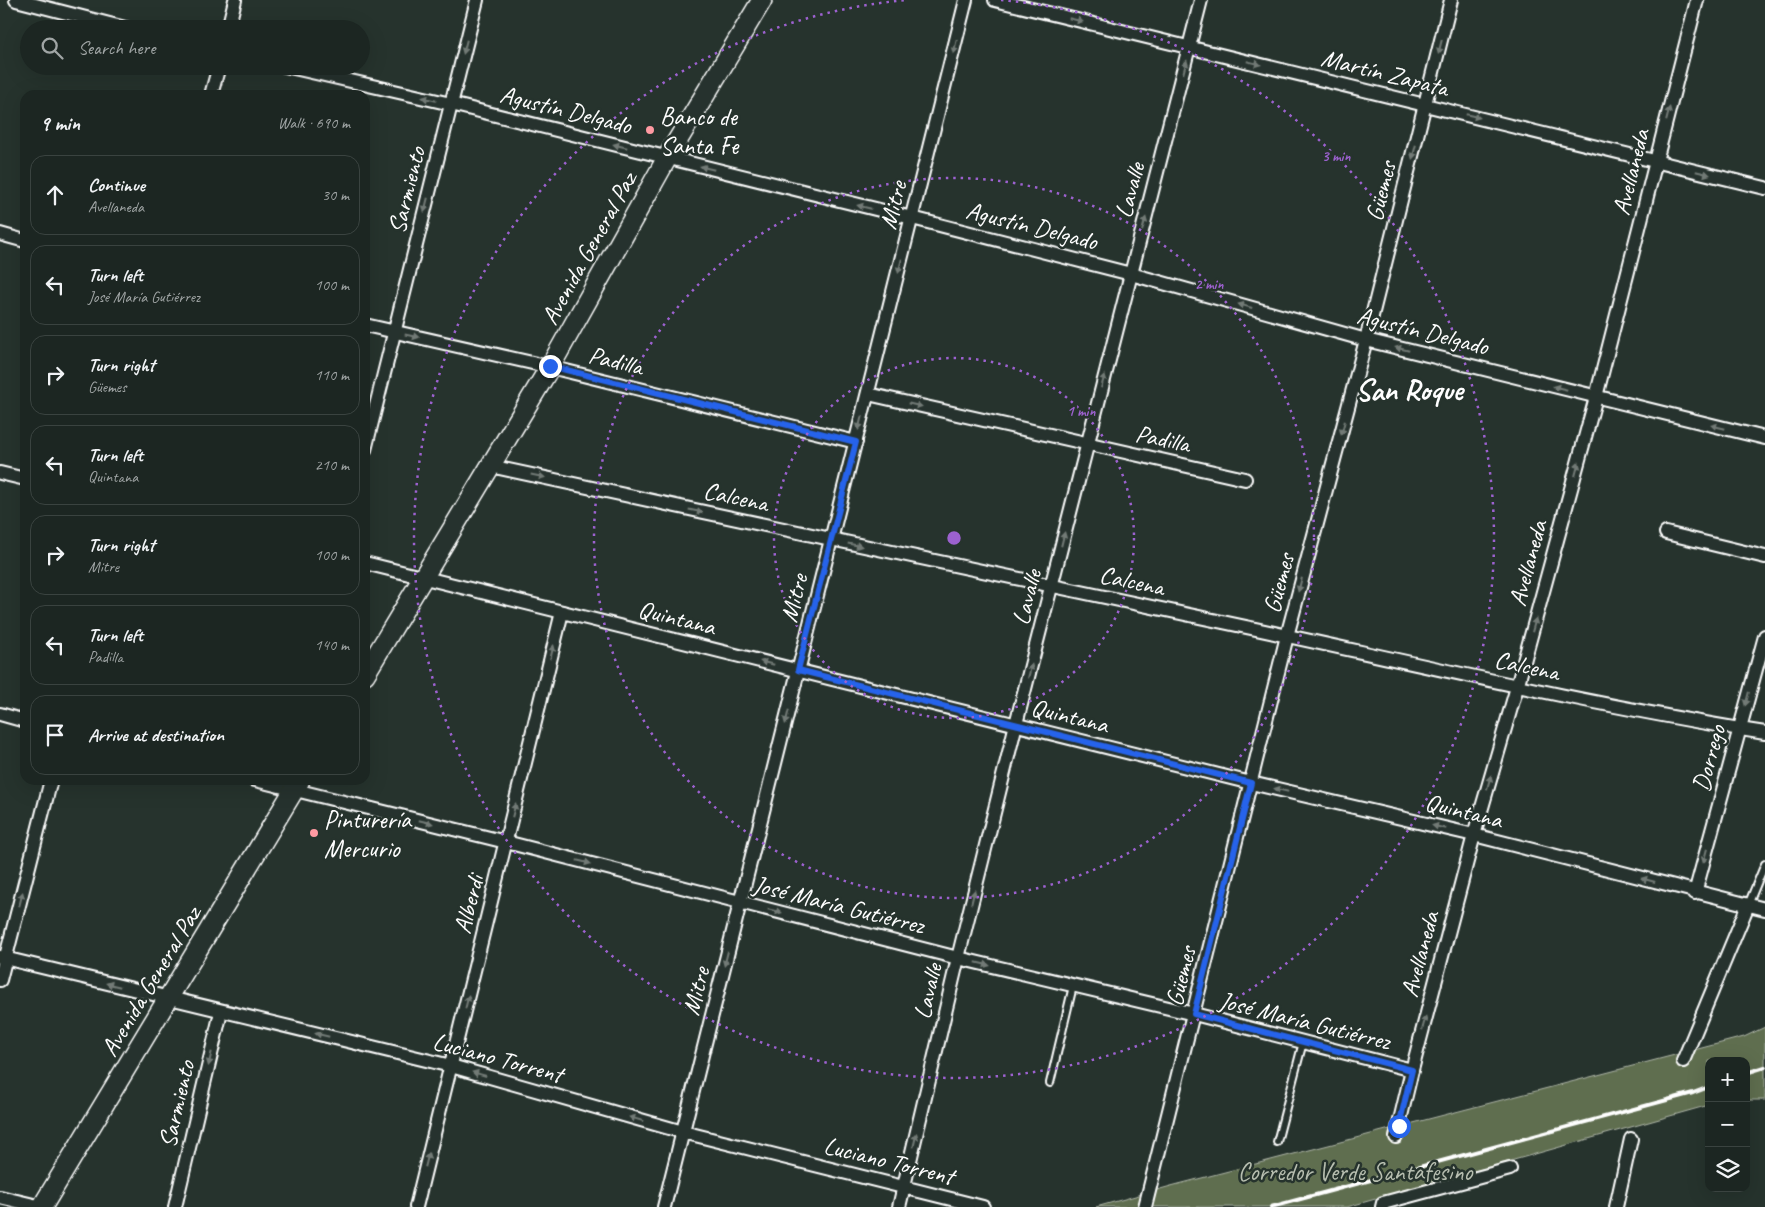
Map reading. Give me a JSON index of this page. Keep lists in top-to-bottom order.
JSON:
{
  "streets": {
    "main road": ["Avenida General Paz"],
    "street": [
      "Martín Zapata",
      "Agustín Delgado",
      "Avellaneda",
      "Sarmiento",
      "Lavalle",
      "Güemes",
      "Mitre",
      "Padilla",
      "Calcena",
      "Quintana",
      "Dorrego",
      "Alberdi",
      "José María Gutiérrez",
      "Luciano Torrent"
    ]
  },
  "crossings": [
    ["Martín Zapata", "Avellaneda"],
    ["Martín Zapata", "Lavalle"],
    ["Martín Zapata", "Güemes"],
    ["Agustín Delgado", "Avellaneda"],
    ["Agustín Delgado", "Sarmiento"],
    ["Agustín Delgado", "Lavalle"],
    ["Agustín Delgado", "Güemes"],
    ["Agustín Delgado", "Mitre"],
    ["Agustín Delgado", "Avenida General Paz"],
    ["Avellaneda", "Calcena"],
    ["Avellaneda", "Quintana"],
    ["Avellaneda", "José María Gutiérrez"],
    ["Sarmiento", "Padilla"],
    ["Sarmiento", "Luciano Torrent"],
    ["Lavalle", "Padilla"],
    ["Lavalle", "Calcena"],
    ["Lavalle", "Quintana"],
    ["Lavalle", "José María Gutiérrez"],
    ["Lavalle", "Luciano Torrent"],
    ["Güemes", "Calcena"],
    ["Güemes", "Quintana"],
    ["Güemes", "José María Gutiérrez"],
    ["Mitre", "Padilla"],
    ["Mitre", "Calcena"],
    ["Mitre", "Quintana"],
    ["Mitre", "José María Gutiérrez"],
    ["Mitre", "Luciano Torrent"],
    ["Avenida General Paz", "Padilla"],
    ["Avenida General Paz", "Calcena"],
    ["Avenida General Paz", "Quintana"],
    ["Avenida General Paz", "José María Gutiérrez"],
    ["Avenida General Paz", "Luciano Torrent"],
    ["Calcena", "Dorrego"],
    ["Quintana", "Dorrego"],
    ["Quintana", "Alberdi"],
    ["Alberdi", "José María Gutiérrez"],
    ["Alberdi", "Luciano Torrent"]
  ],
  "one_way": [
    "Martín Zapata",
    "Agustín Delgado",
    "Avellaneda",
    "Sarmiento",
    "Lavalle",
    "Güemes",
    "Mitre",
    "Padilla",
    "Calcena",
    "Quintana",
    "Dorrego",
    "Alberdi",
    "José María Gutiérrez",
    "Luciano Torrent"
  ],
  "districts": ["San Roque"],
  "parks": ["Corredor Verde Santafesino"],
  "places": ["Banco de Santa Fe", "Pinturería Mercurio"],
  "page": {
    "search": "Search here",
    "heading": ["9 min", "Walk · 690 m"],
    "list": [
      ["Continue", "Avellaneda", "30 m"],
      ["Turn left", "José María Gutiérrez", "100 m"],
      ["Turn right", "Güemes", "110 m"],
      ["Turn left", "Quintana", "210 m"],
      ["Turn right", "Mitre", "100 m"],
      ["Turn left", "Padilla", "140 m"],
      "Arrive at destination"
    ],
    "map_buttons": ["+", "−"]
  },
  "rings": ["3 min", "2 min", "1 min"]
}
